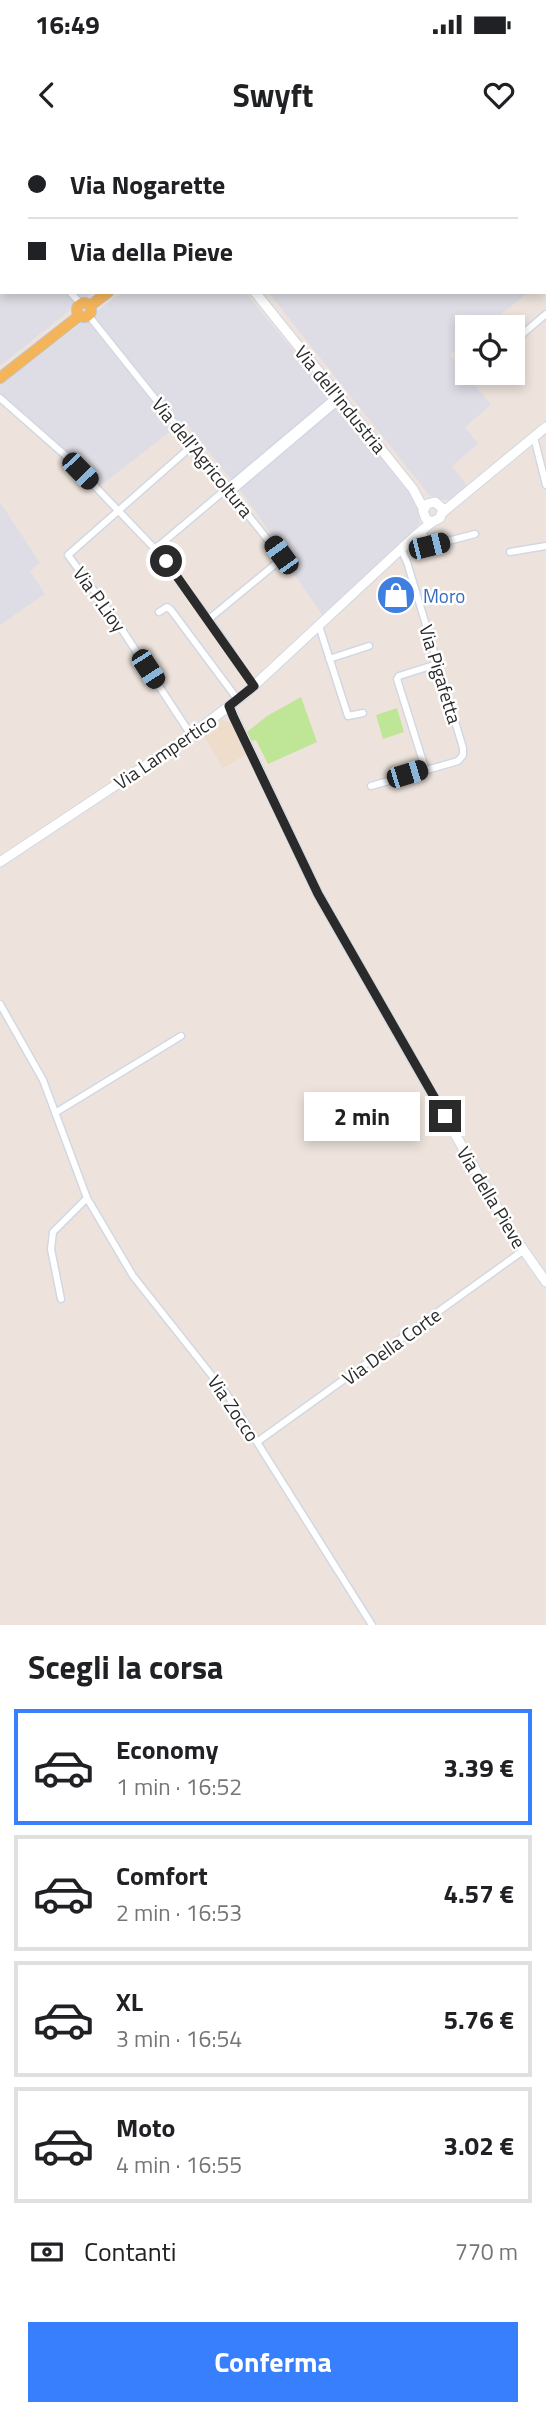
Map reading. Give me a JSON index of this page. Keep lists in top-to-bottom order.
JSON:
{
  "streets": {
    "street": [
      "Via dell'Industria",
      "Via dell'Agricoltura",
      "Via P.Lioy",
      "Via Pigafetta",
      "Via Lampertico",
      "Via della Pieve",
      "Via Della Corte",
      "Via Zocco"
    ]
  },
  "crossings": [
    ["Via dell'Industria", "Via Lampertico"],
    ["Via P.Lioy", "Via Lampertico"],
    ["Via Pigafetta", "Via Lampertico"],
    ["Via Lampertico", "Via della Pieve"],
    ["Via della Pieve", "Via Della Corte"],
    ["Via Della Corte", "Via Zocco"]
  ],
  "places": {
    "shop": ["Moro"]
  },
  "page": {
    "status": "16:49",
    "header": "Swyft",
    "banner": ["Via Nogarette", "Via della Pieve"],
    "bubble": "2 min",
    "heading": "Scegli la corsa",
    "list": [
      {
        "name": "Economy",
        "note": "1 min · 16:52",
        "value": "3.39 €"
      },
      {
        "name": "Comfort",
        "note": "2 min · 16:53",
        "value": "4.57 €"
      },
      {
        "name": "XL",
        "note": "3 min · 16:54",
        "value": "5.76 €"
      },
      {
        "name": "Moto",
        "note": "4 min · 16:55",
        "value": "3.02 €"
      }
    ],
    "pay": ["Contanti", "770 m"],
    "buttons": "Conferma"
  }
}
